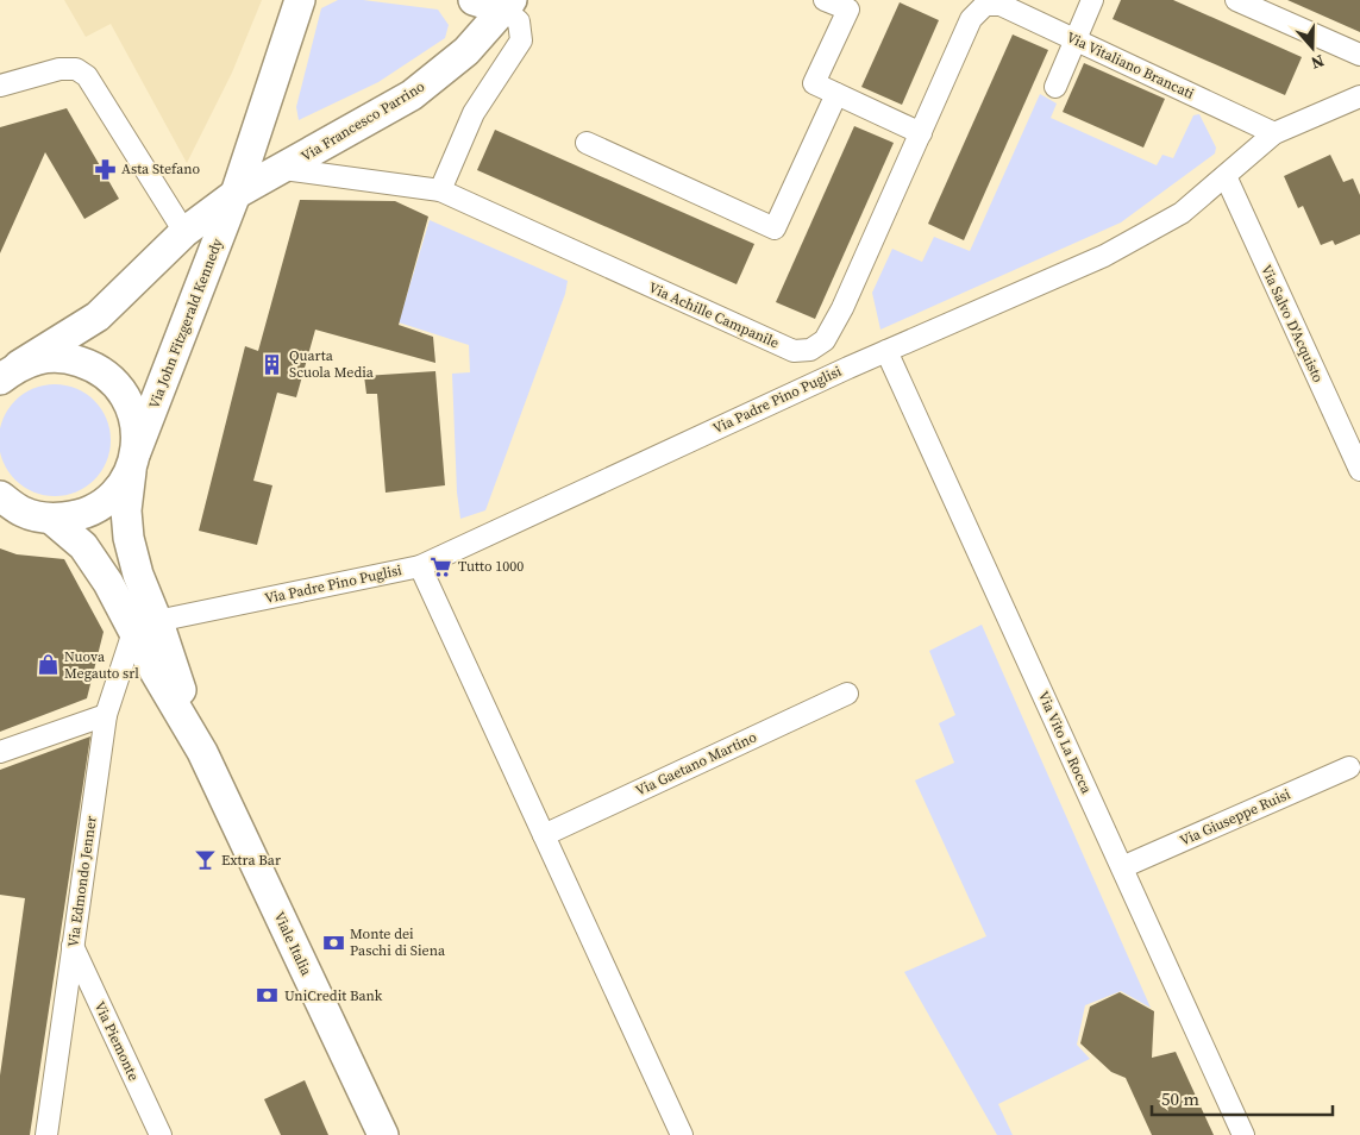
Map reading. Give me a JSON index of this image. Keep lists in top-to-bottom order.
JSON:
{
  "streets": {
    "street": [
      "Via Vitaliano Brancati",
      "Via Francesco Parrino",
      "Via Achille Campanile",
      "Via John Fitzgerald Kennedy",
      "Via Salvo D'Acquisto",
      "Via Padre Pino Puglisi",
      "Via Vito La Rocca",
      "Via Gaetano Martino",
      "Via Giuseppe Ruisi",
      "Via Edmondo Jenner",
      "Viale Italia",
      "Via Piemonte"
    ]
  },
  "crossings": [
    ["Via Vitaliano Brancati", "Via Achille Campanile"],
    ["Via Vitaliano Brancati", "Via Padre Pino Puglisi"],
    ["Via Francesco Parrino", "Via Achille Campanile"],
    ["Via Francesco Parrino", "Via John Fitzgerald Kennedy"],
    ["Via John Fitzgerald Kennedy", "Viale Italia"],
    ["Via Salvo D'Acquisto", "Via Padre Pino Puglisi"],
    ["Via Padre Pino Puglisi", "Via Vito La Rocca"],
    ["Via Padre Pino Puglisi", "Via Edmondo Jenner"],
    ["Via Padre Pino Puglisi", "Viale Italia"],
    ["Via Vito La Rocca", "Via Giuseppe Ruisi"],
    ["Via Edmondo Jenner", "Viale Italia"],
    ["Via Edmondo Jenner", "Via Piemonte"]
  ],
  "places": {
    "pharmacy": ["Asta Stefano"],
    "building": ["Quarta Scuola Media"],
    "supermarket": ["Tutto 1000"],
    "shop": ["Nuova Megauto srl"],
    "bar": ["Extra Bar"],
    "bank": ["Monte dei Paschi di Siena", "UniCredit Bank"]
  },
  "scale_bar": "50 m",
  "north": "bottom"
}
